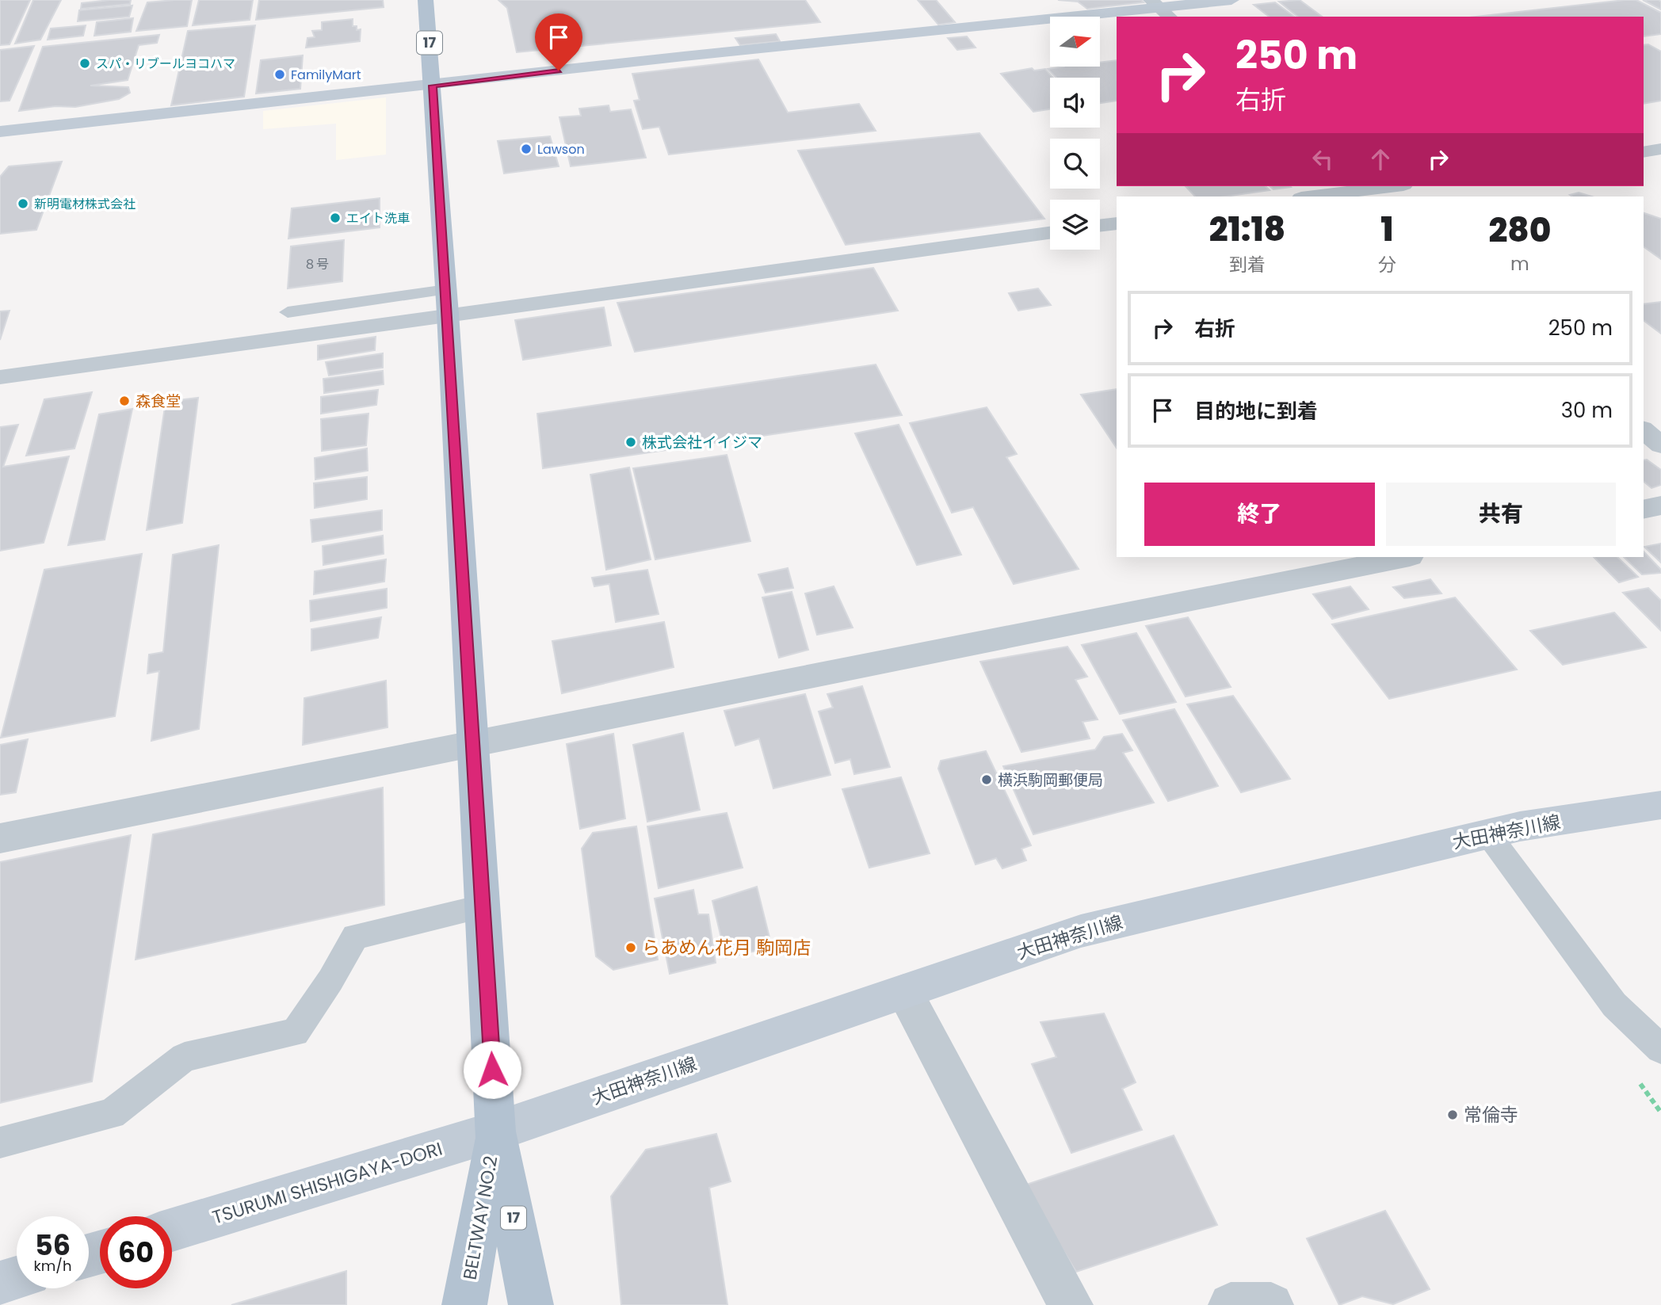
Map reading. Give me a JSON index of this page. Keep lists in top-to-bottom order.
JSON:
{
  "streets": {
    "main road": ["17", "BELTWAY NO.2"],
    "street": ["大田神奈川線", "TSURUMI SHISHIGAYA-DORI"]
  },
  "crossings": [
    ["大田神奈川線", "TSURUMI SHISHIGAYA-DORI"],
    ["大田神奈川線", "BELTWAY NO.2"],
    ["TSURUMI SHISHIGAYA-DORI", "BELTWAY NO.2"]
  ],
  "places": [
    "スパ・リブールヨコハマ",
    "FamilyMart",
    "Lawson",
    "新明電材株式会社",
    "エイト洗車",
    "森食堂",
    "株式会社イイジマ",
    "横浜駒岡郵便局",
    "らあめん花月 駒岡店",
    "常倫寺"
  ],
  "house_numbers": ["８号"],
  "north": "right",
  "page": {
    "turn": ["250 m", "右折"],
    "eta": [
      "21:18",
      "到着",
      "1",
      "分",
      "280",
      "m"
    ],
    "list": [
      {
        "name": "右折",
        "value": "250 m"
      },
      {
        "name": "目的地に到着",
        "value": "30 m"
      }
    ],
    "buttons": ["終了", "共有"],
    "speed": "56 km/h",
    "limit": "60"
  }
}
